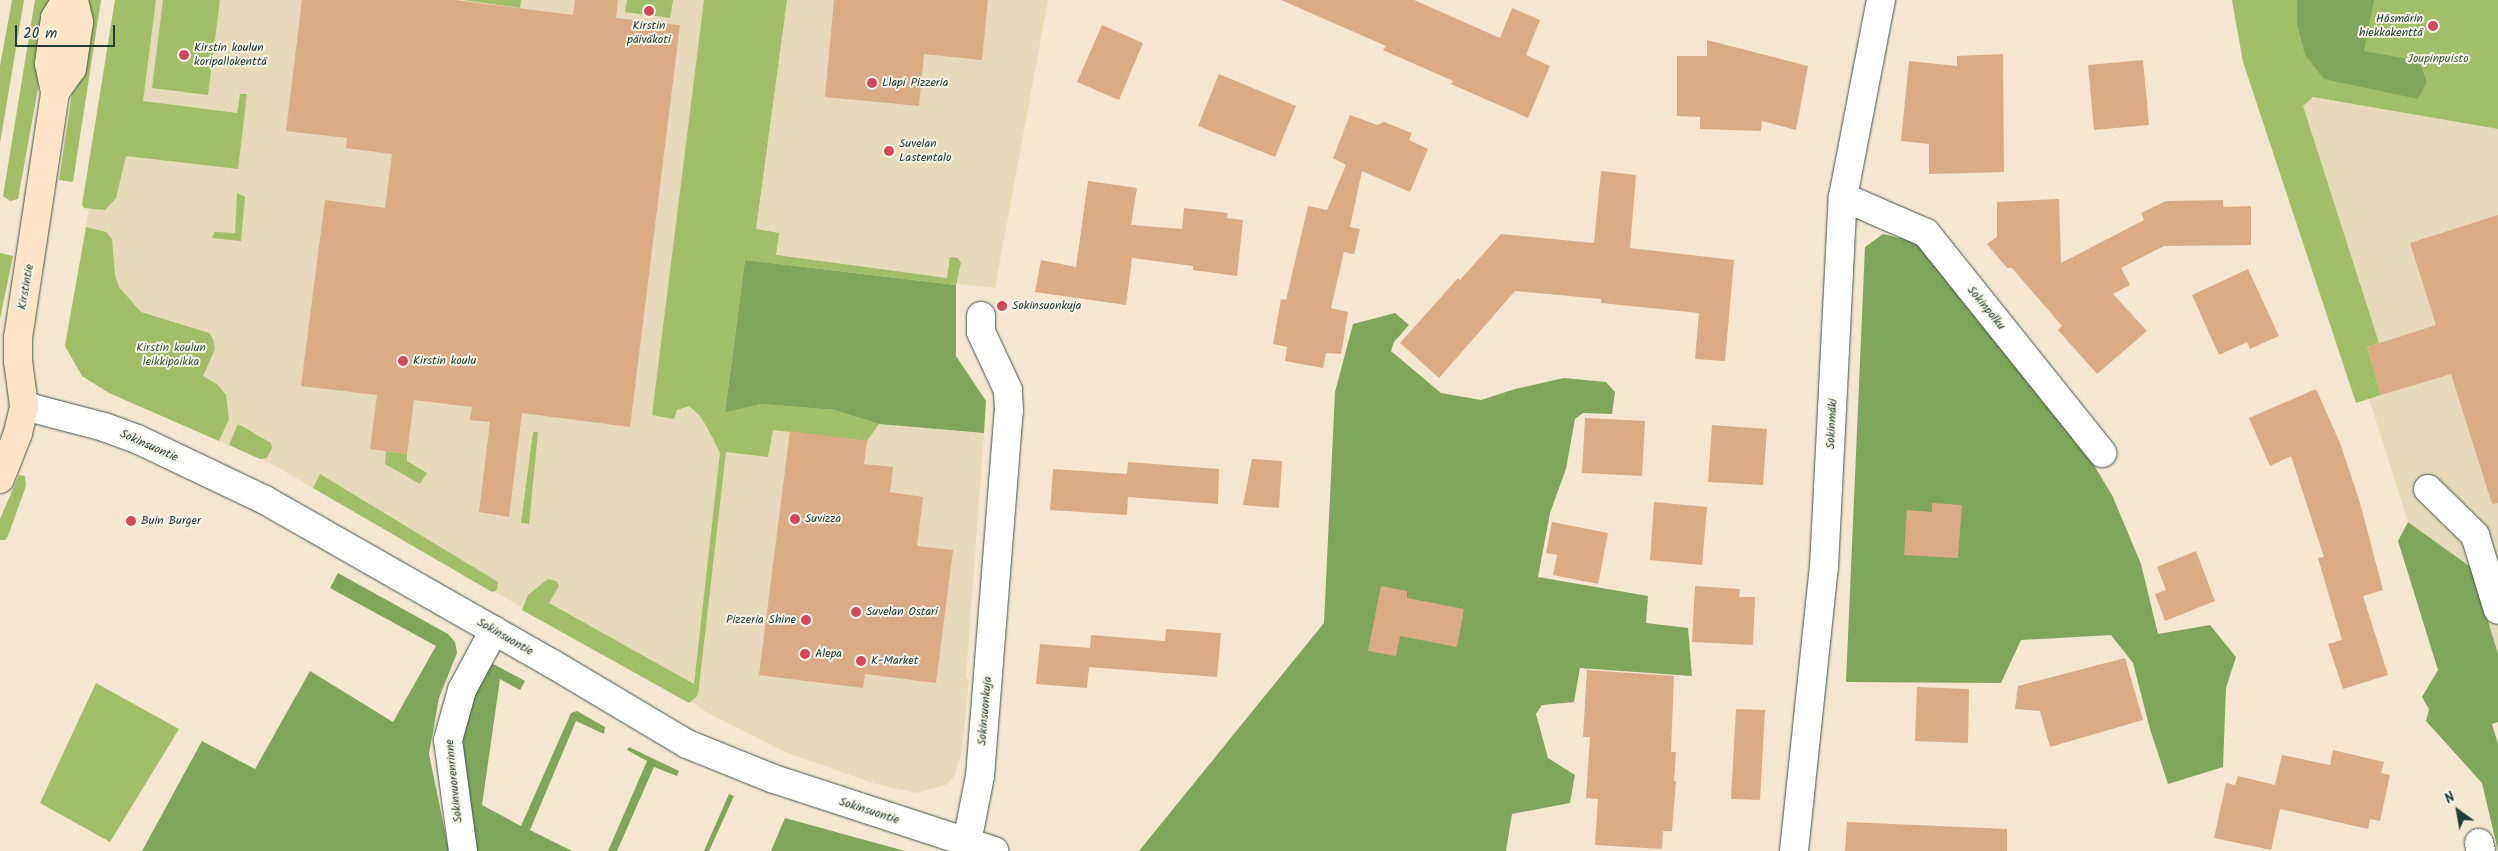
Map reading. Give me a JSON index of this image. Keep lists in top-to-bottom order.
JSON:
{
  "streets": {
    "street": [
      "Kirstintie",
      "Sokinpolku",
      "Sokinmäki",
      "Sokinsuontie",
      "Sokinsuonkuja",
      "Sokinvuorenrinne"
    ]
  },
  "crossings": [
    ["Kirstintie", "Sokinsuontie"],
    ["Sokinpolku", "Sokinmäki"],
    ["Sokinsuontie", "Sokinsuonkuja"],
    ["Sokinsuontie", "Sokinvuorenrinne"]
  ],
  "parks": ["Joupinpuisto", "Kirstin koulun leikkipaikka"],
  "places": [
    "Kirstin päiväkoti",
    "Hösmärin hiekkakenttä",
    "Kirstin koulun koripallokenttä",
    "Llapi Pizzeria",
    "Suvelan Lastentalo",
    "Sokinsuonkuja",
    "Kirstin koulu",
    "Suvizza",
    "Buin Burger",
    "Suvelan Ostari",
    "Pizzeria Shine",
    "Alepa",
    "K-Market"
  ],
  "scale_bar": "20 m",
  "north": "top left"
}
